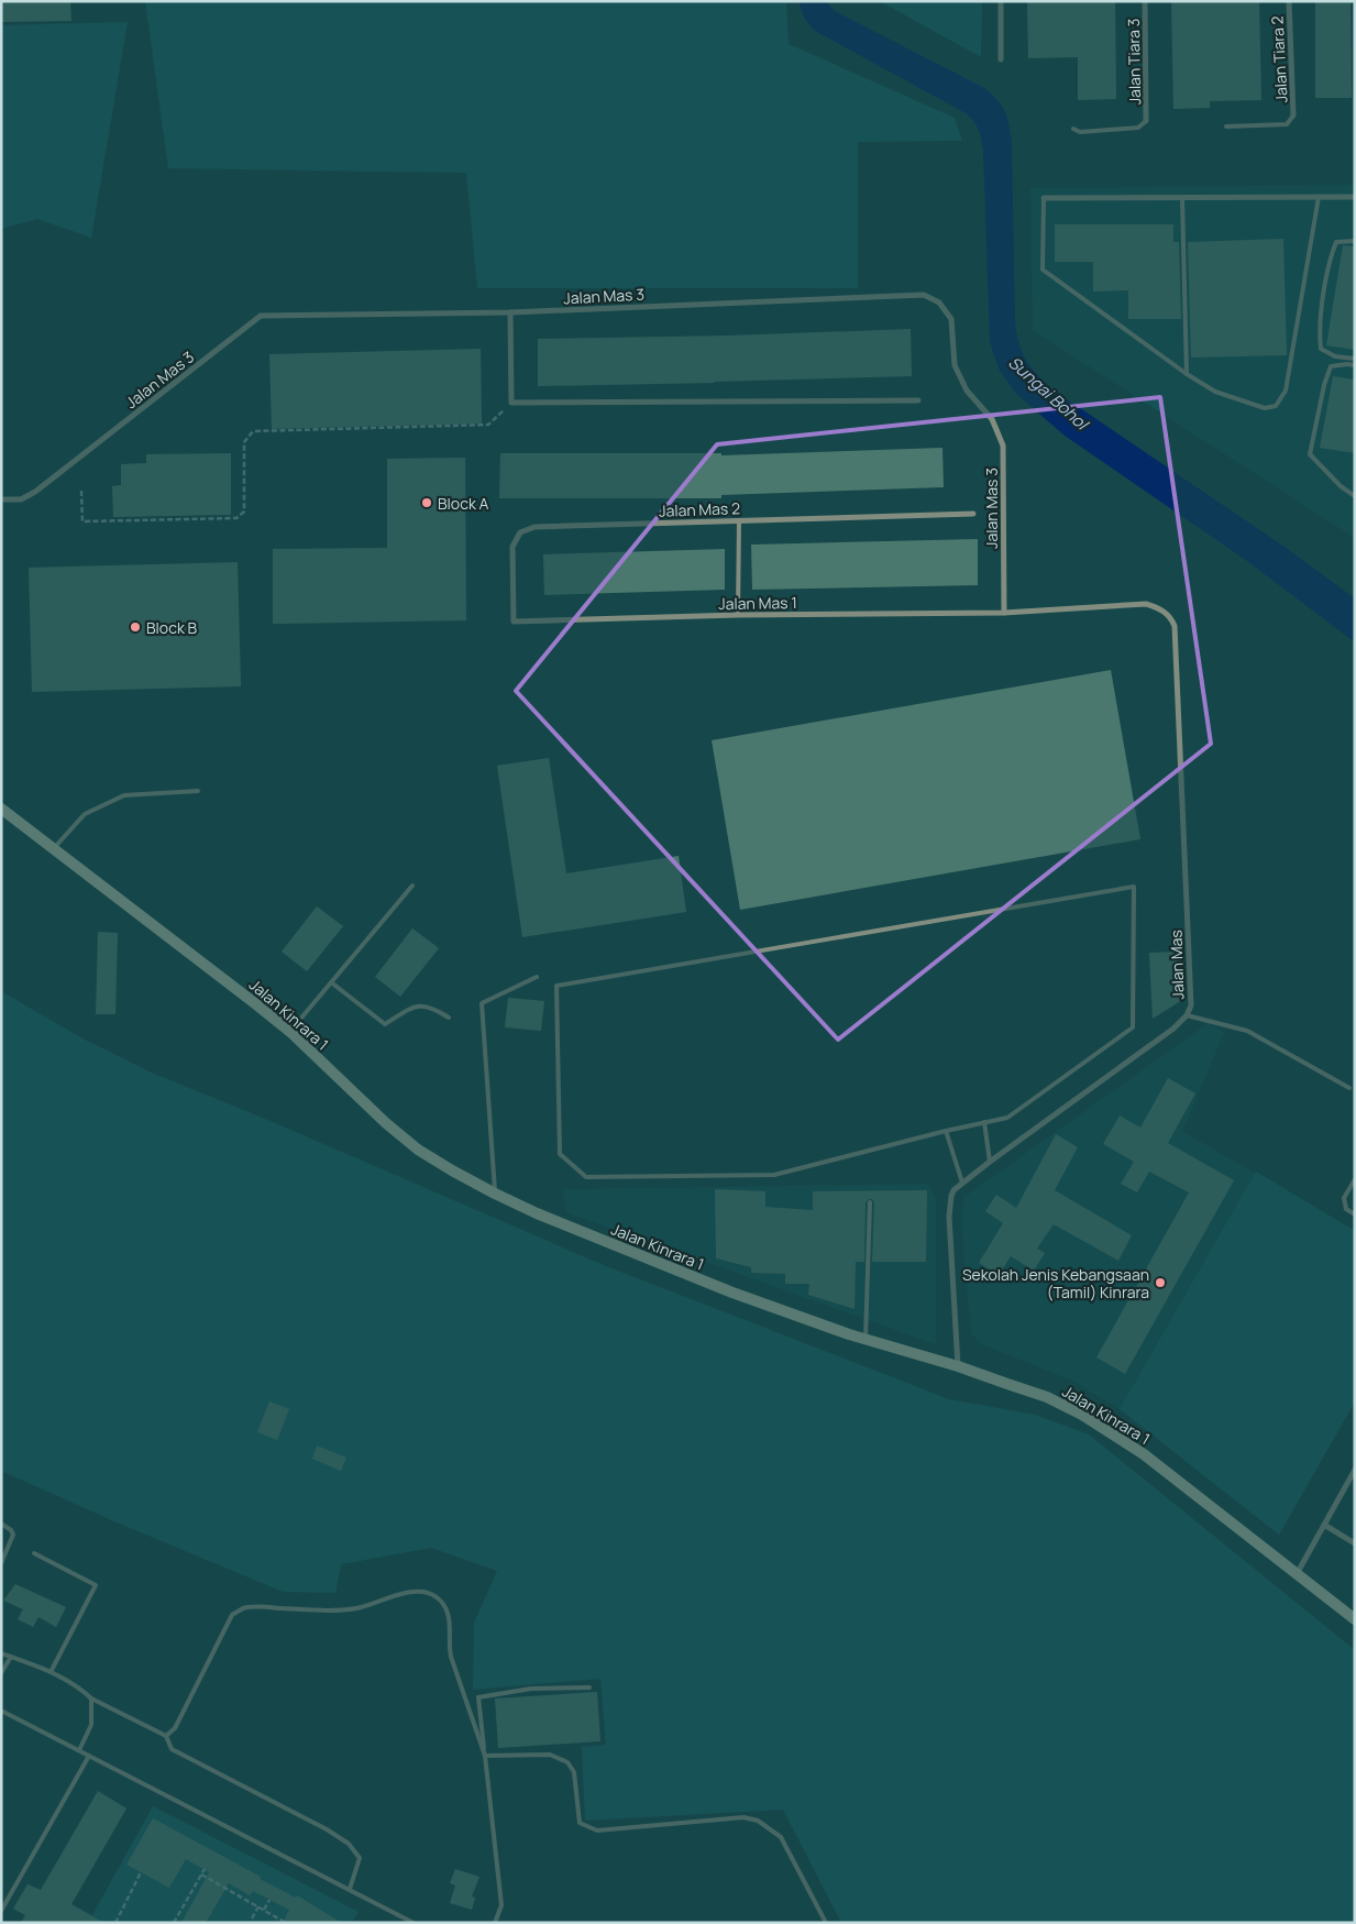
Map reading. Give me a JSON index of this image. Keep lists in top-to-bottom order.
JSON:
{
  "streets": {
    "street": [
      "Jalan Tiara 2",
      "Jalan Tiara 3",
      "Jalan Mas 3",
      "Jalan Mas 2",
      "Jalan Mas 1",
      "Jalan Mas",
      "Jalan Kinrara 1"
    ]
  },
  "crossings": [
    ["Jalan Mas 3", "Jalan Mas 1"],
    ["Jalan Mas 3", "Jalan Mas"],
    ["Jalan Mas 2", "Jalan Mas 1"],
    ["Jalan Mas 1", "Jalan Mas"],
    ["Jalan Mas", "Jalan Kinrara 1"]
  ],
  "water": ["Sungai Bohol"],
  "places": ["Block A", "Block B", "Sekolah Jenis Kebangsaan (Tamil) Kinrara"]
}
